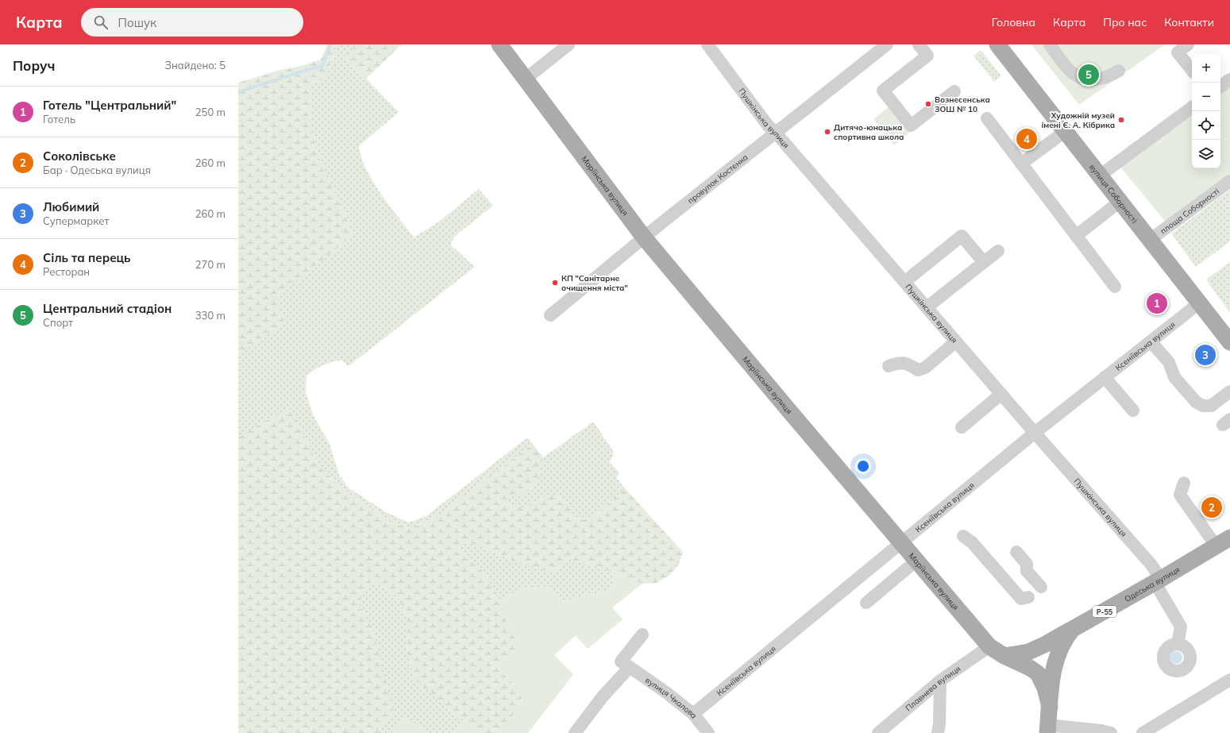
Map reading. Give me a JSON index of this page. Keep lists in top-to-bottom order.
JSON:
{
  "streets": {
    "main road": [
      "Маріїнська вулиця",
      "вулиця Соборності",
      "Одеська вулиця",
      "Р-55"
    ],
    "street": [
      "Пушкінська вулиця",
      "провулок Костенка",
      "площа Соборності",
      "Ксеніївська вулиця",
      "Плавнева вулиця",
      "вулиця Чкалова"
    ]
  },
  "crossings": [
    ["Пушкінська вулиця", "провулок Костенка"],
    ["Пушкінська вулиця", "Ксеніївська вулиця"],
    ["Пушкінська вулиця", "Одеська вулиця"],
    ["провулок Костенка", "Маріїнська вулиця"],
    ["Маріїнська вулиця", "Ксеніївська вулиця"],
    ["Маріїнська вулиця", "Одеська вулиця"],
    ["Маріїнська вулиця", "Плавнева вулиця"],
    ["вулиця Соборності", "площа Соборності"],
    ["вулиця Соборності", "Ксеніївська вулиця"],
    ["Ксеніївська вулиця", "вулиця Чкалова"]
  ],
  "places": [
    "Вознесенська ЗОШ № 10",
    "Художній музей імені Є. А. Кібрика",
    "Дитячо-юнацька спортивна школа",
    "КП \"Санітарне очищення міста\""
  ],
  "page": {
    "header": "Карта",
    "search": "Пошук",
    "nav": [
      "Головна",
      "Карта",
      "Про нас",
      "Контакти"
    ],
    "heading": ["Поруч", "Знайдено: 5"],
    "map_buttons": ["+", "−"],
    "pins": [
      "5",
      "4",
      "1",
      "3",
      "2"
    ],
    "list": [
      {
        "mark": "1",
        "name": "Готель \"Центральний\"",
        "note": "Готель",
        "value": "250 m"
      },
      {
        "mark": "2",
        "name": "Соколівське",
        "note": "Бар · Одеська вулиця",
        "value": "260 m"
      },
      {
        "mark": "3",
        "name": "Любимий",
        "note": "Супермаркет",
        "value": "260 m"
      },
      {
        "mark": "4",
        "name": "Сіль та перець",
        "note": "Ресторан",
        "value": "270 m"
      },
      {
        "mark": "5",
        "name": "Центральний стадіон",
        "note": "Спорт",
        "value": "330 m"
      }
    ]
  }
}
